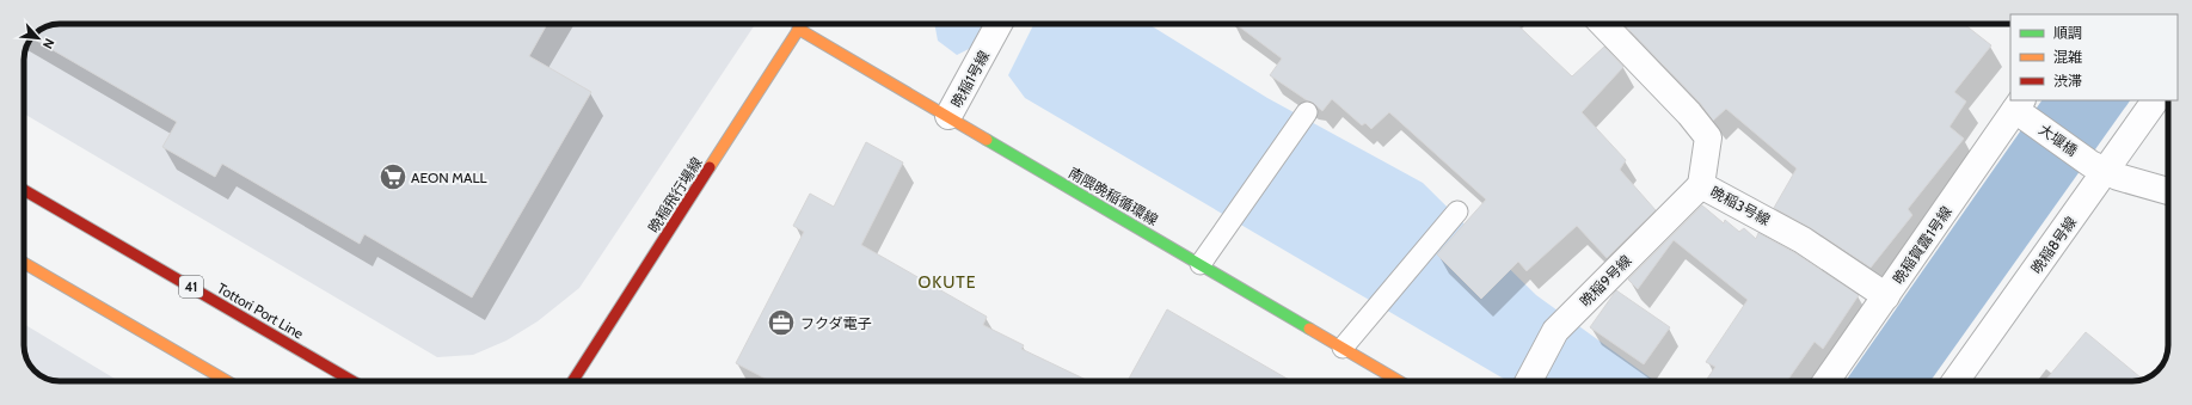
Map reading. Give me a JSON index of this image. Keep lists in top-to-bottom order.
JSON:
{
  "streets": {
    "street": [
      "晩稲1号線",
      "大堰橋",
      "晩稲飛行場線",
      "南隈晩稲循環線",
      "晩稲3号線",
      "晩稲賀露1号線",
      "晩稲8号線",
      "晩稲9号線",
      "41",
      "Tottori Port Line"
    ]
  },
  "crossings": [
    ["晩稲1号線", "南隈晩稲循環線"],
    ["大堰橋", "晩稲賀露1号線"],
    ["大堰橋", "晩稲8号線"],
    ["晩稲飛行場線", "南隈晩稲循環線"],
    ["晩稲3号線", "晩稲賀露1号線"],
    ["晩稲3号線", "晩稲9号線"]
  ],
  "districts": ["OKUTE"],
  "places": {
    "supermarket": ["AEON MALL"],
    "office": ["フクダ電子"]
  },
  "legend": ["順調", "混雑", "渋滞"],
  "north": "bottom right"
}
